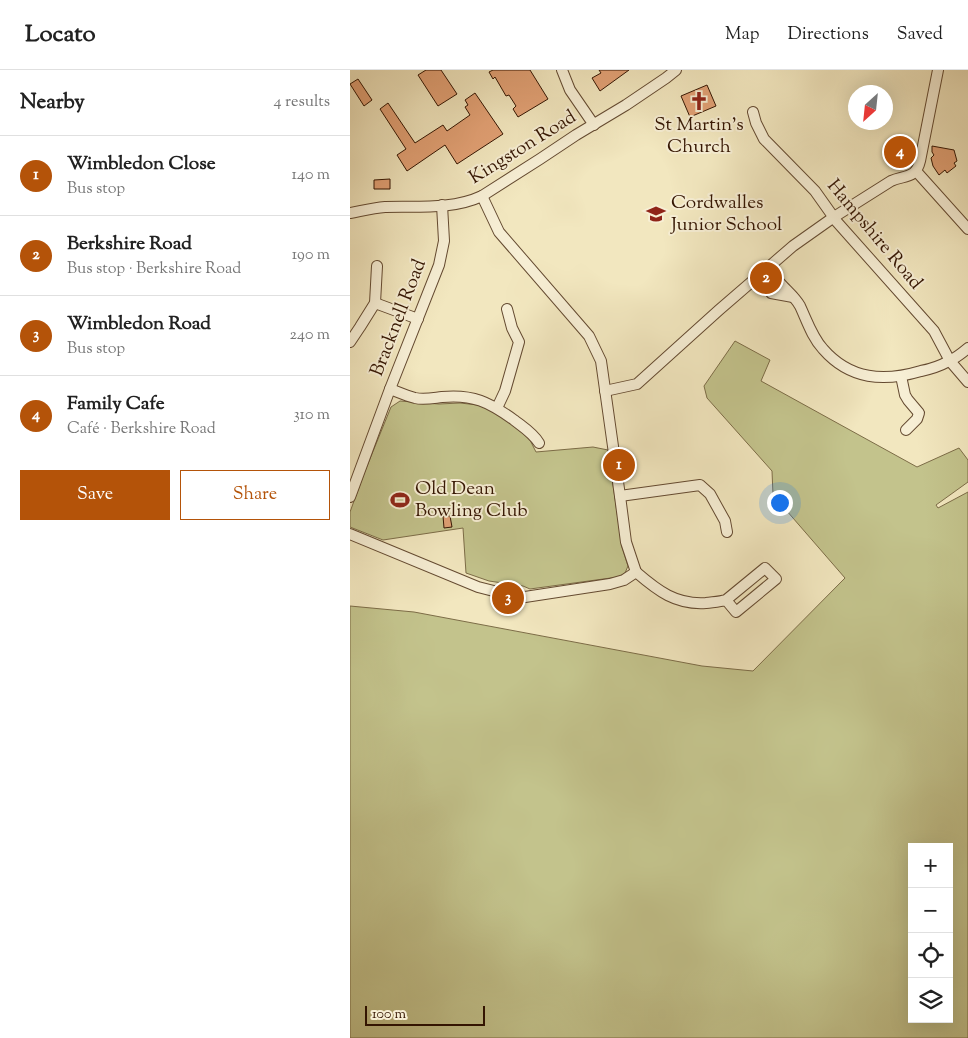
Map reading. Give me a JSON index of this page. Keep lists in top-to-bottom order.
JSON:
{
  "streets": {
    "street": ["Kingston Road", "Hampshire Road", "Bracknell Road"]
  },
  "crossings": [
    ["Kingston Road", "Bracknell Road"]
  ],
  "places": {
    "church": ["St Martin's Church"],
    "school or university": ["Cordwalles Junior School"],
    "sports": ["Old Dean Bowling Club"]
  },
  "scale_bar": "100 m",
  "north": "bottom left",
  "page": {
    "header": "Locato",
    "nav": ["Map", "Directions", "Saved"],
    "heading": ["Nearby", "4 results"],
    "pins": [
      "4",
      "2",
      "1",
      "3"
    ],
    "list": [
      {
        "mark": "1",
        "name": "Wimbledon Close",
        "note": "Bus stop",
        "value": "140 m"
      },
      {
        "mark": "2",
        "name": "Berkshire Road",
        "note": "Bus stop · Berkshire Road",
        "value": "190 m"
      },
      {
        "mark": "3",
        "name": "Wimbledon Road",
        "note": "Bus stop",
        "value": "240 m"
      },
      {
        "mark": "4",
        "name": "Family Cafe",
        "note": "Café · Berkshire Road",
        "value": "310 m"
      }
    ],
    "buttons": ["Save", "Share"],
    "map_buttons": ["+", "−"],
    "scale": "100 m"
  }
}
